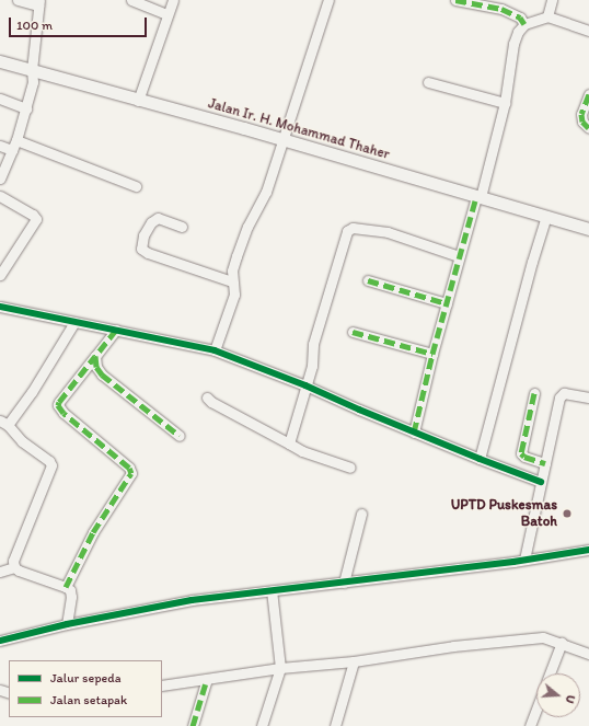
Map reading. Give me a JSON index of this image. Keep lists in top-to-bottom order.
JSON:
{
  "streets": {
    "main road": ["Jalan Ir. H. Mohammad Thaher"]
  },
  "places": ["UPTD Puskesmas Batoh"],
  "legend": ["Jalur sepeda", "Jalan setapak"],
  "scale_bar": "100 m",
  "north": "right"
}
